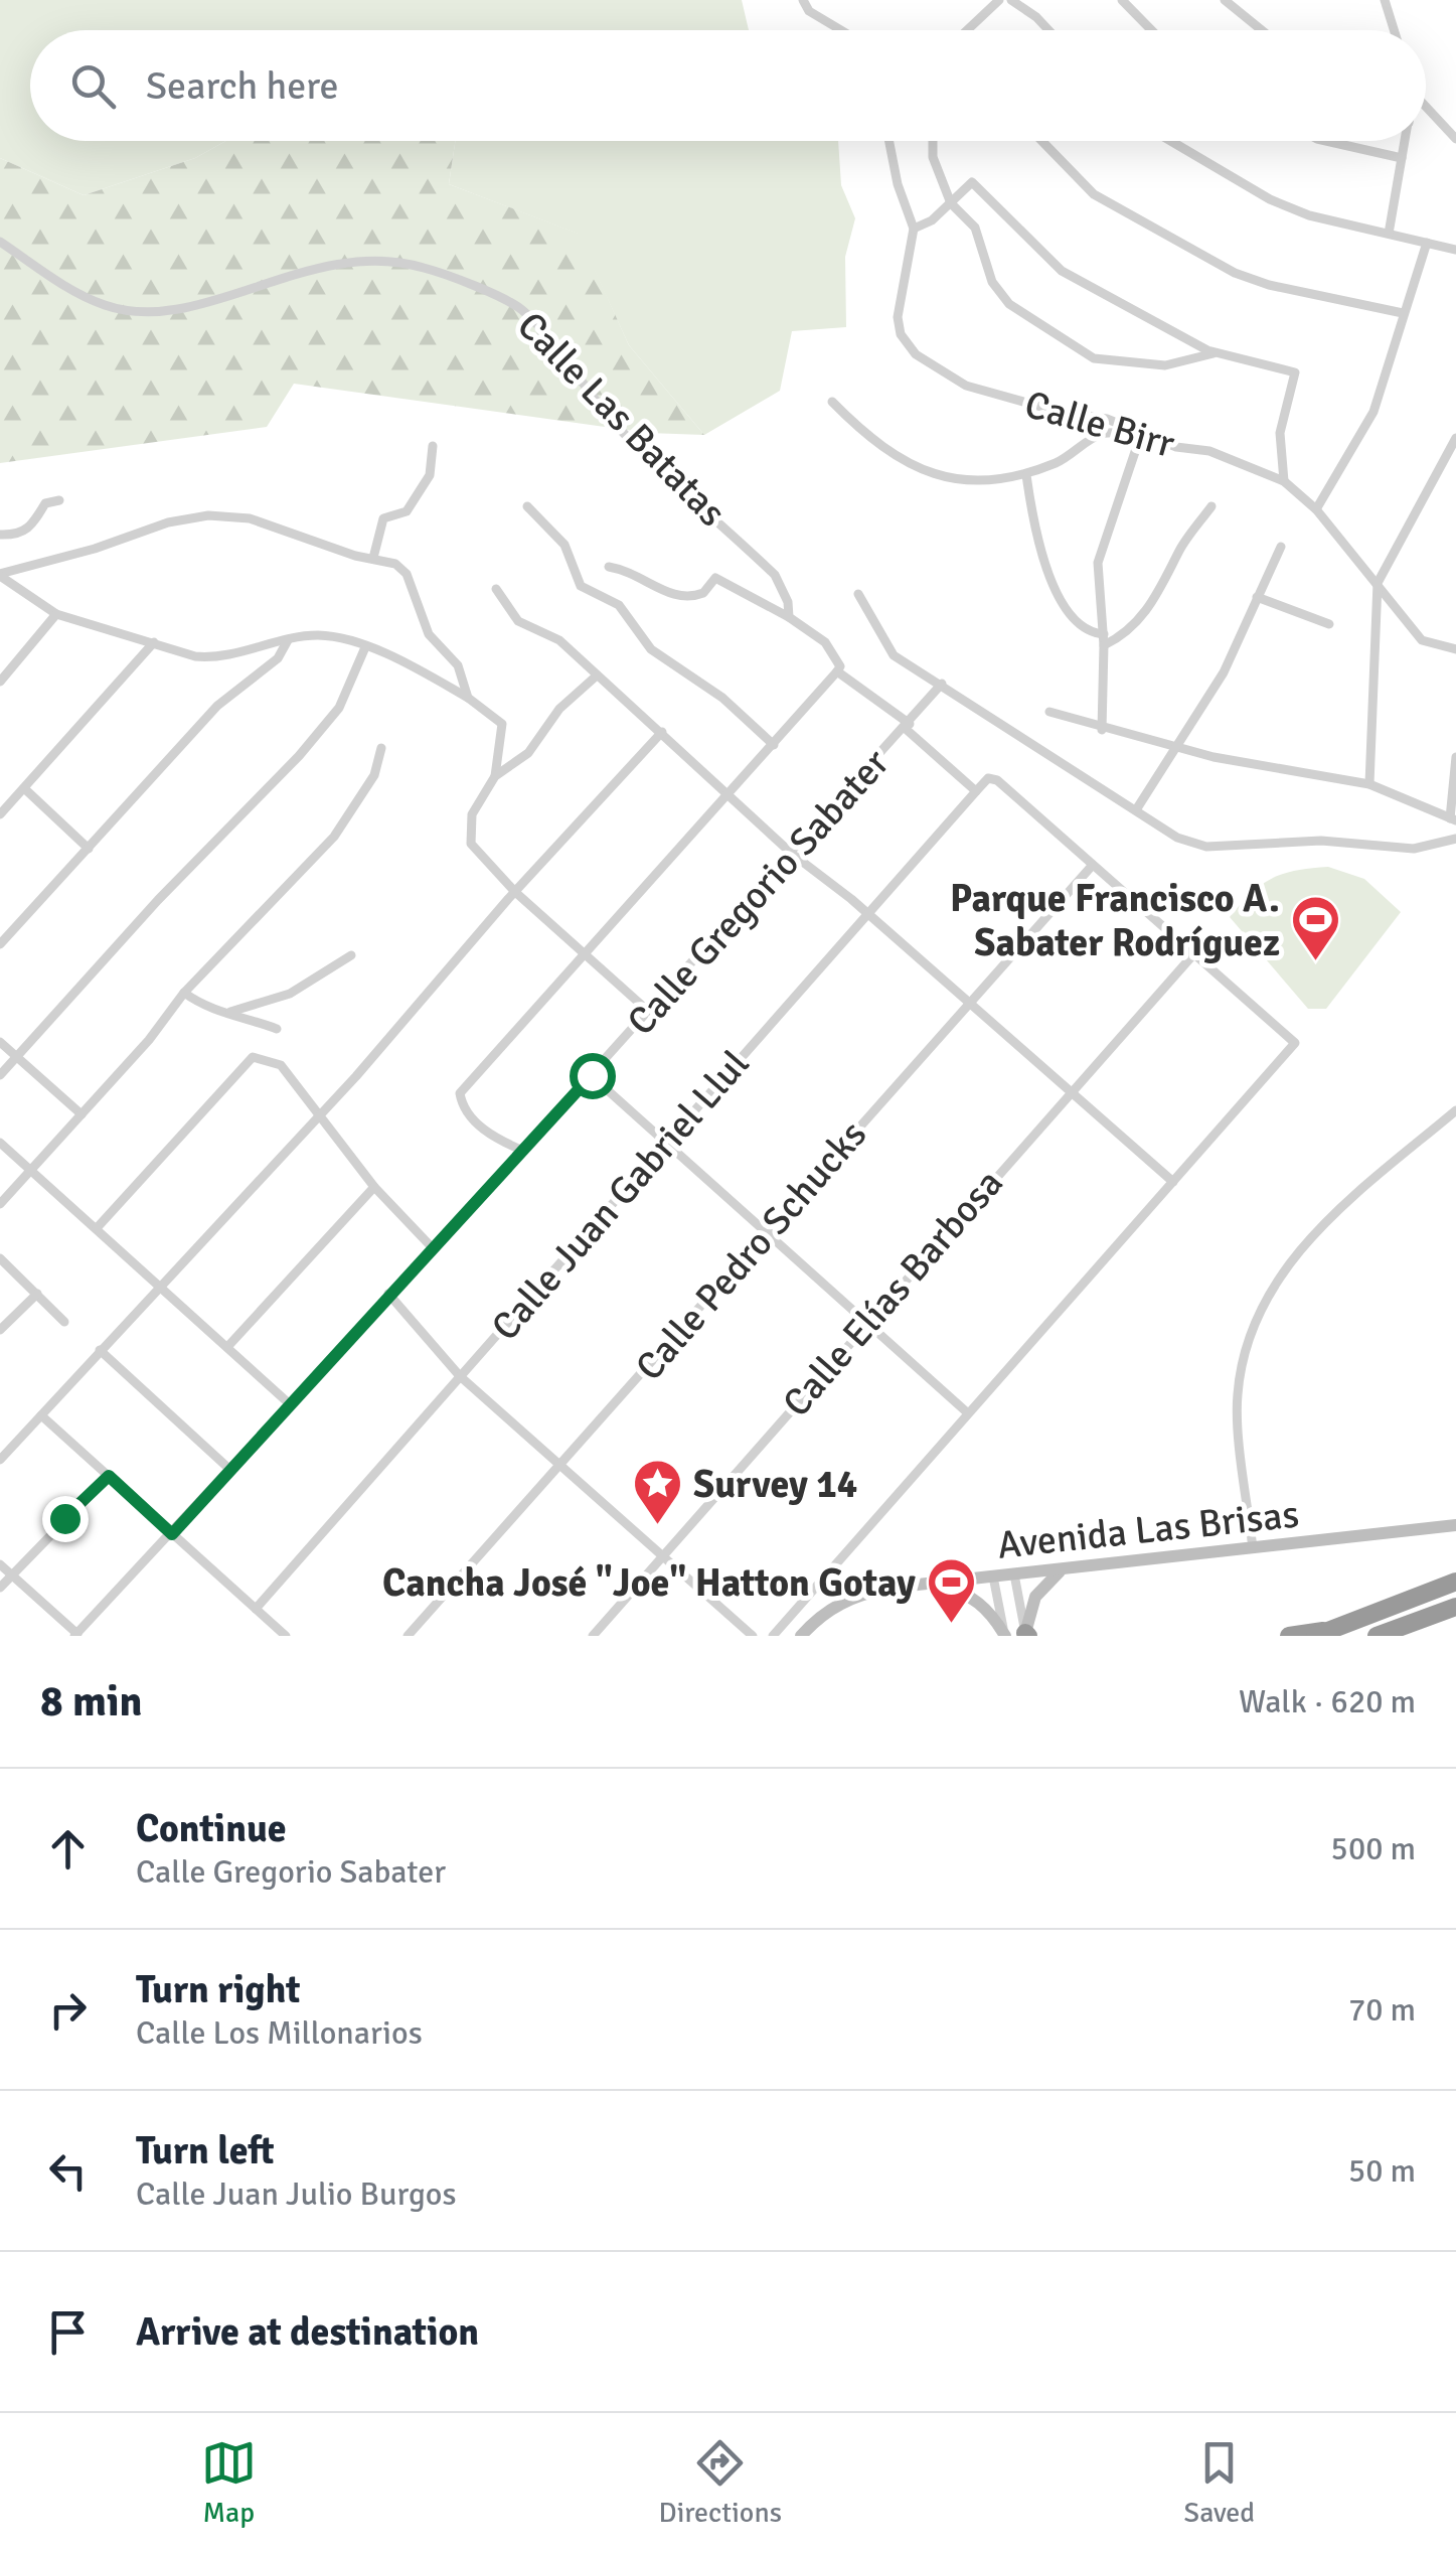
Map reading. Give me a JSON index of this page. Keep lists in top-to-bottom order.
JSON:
{
  "streets": {
    "street": [
      "Calle Las Batatas",
      "Calle Birr",
      "Calle Gregorio Sabater",
      "Calle Juan Gabriel Llul",
      "Calle Pedro Schucks",
      "Calle Elías Barbosa",
      "Avenida Las Brisas"
    ]
  },
  "crossings": [
    ["Calle Juan Gabriel Llul", "Calle Pedro Schucks"]
  ],
  "places": {
    "sports": ["Parque Francisco A. Sabater Rodríguez", "Cancha José \"Joe\" Hatton Gotay"],
    "place": ["Survey 14"]
  },
  "page": {
    "search": "Search here",
    "heading": ["8 min", "Walk · 620 m"],
    "list": [
      ["Continue", "Calle Gregorio Sabater", "500 m"],
      ["Turn right", "Calle Los Millonarios", "70 m"],
      ["Turn left", "Calle Juan Julio Burgos", "50 m"],
      "Arrive at destination"
    ],
    "nav": ["Map", "Directions", "Saved"]
  }
}
